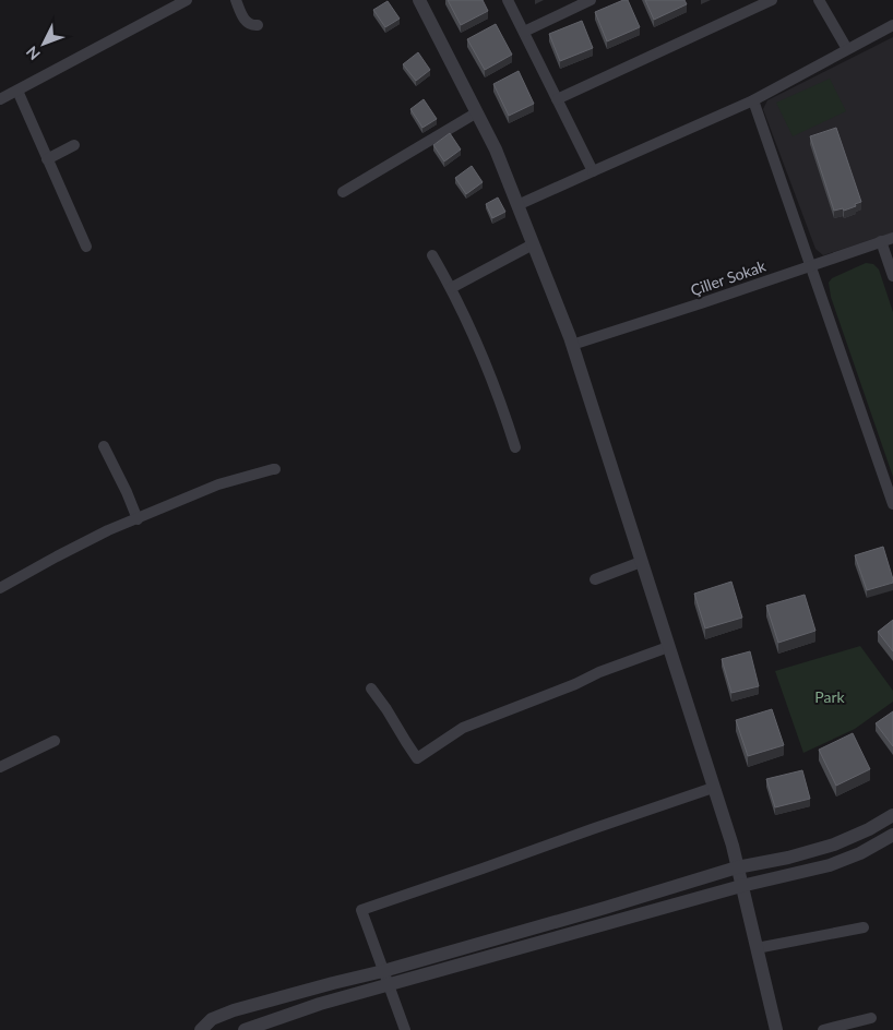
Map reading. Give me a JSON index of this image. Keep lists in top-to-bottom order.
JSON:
{
  "streets": {
    "street": ["Çiller Sokak"]
  },
  "parks": ["Park"],
  "north": "bottom left"
}
